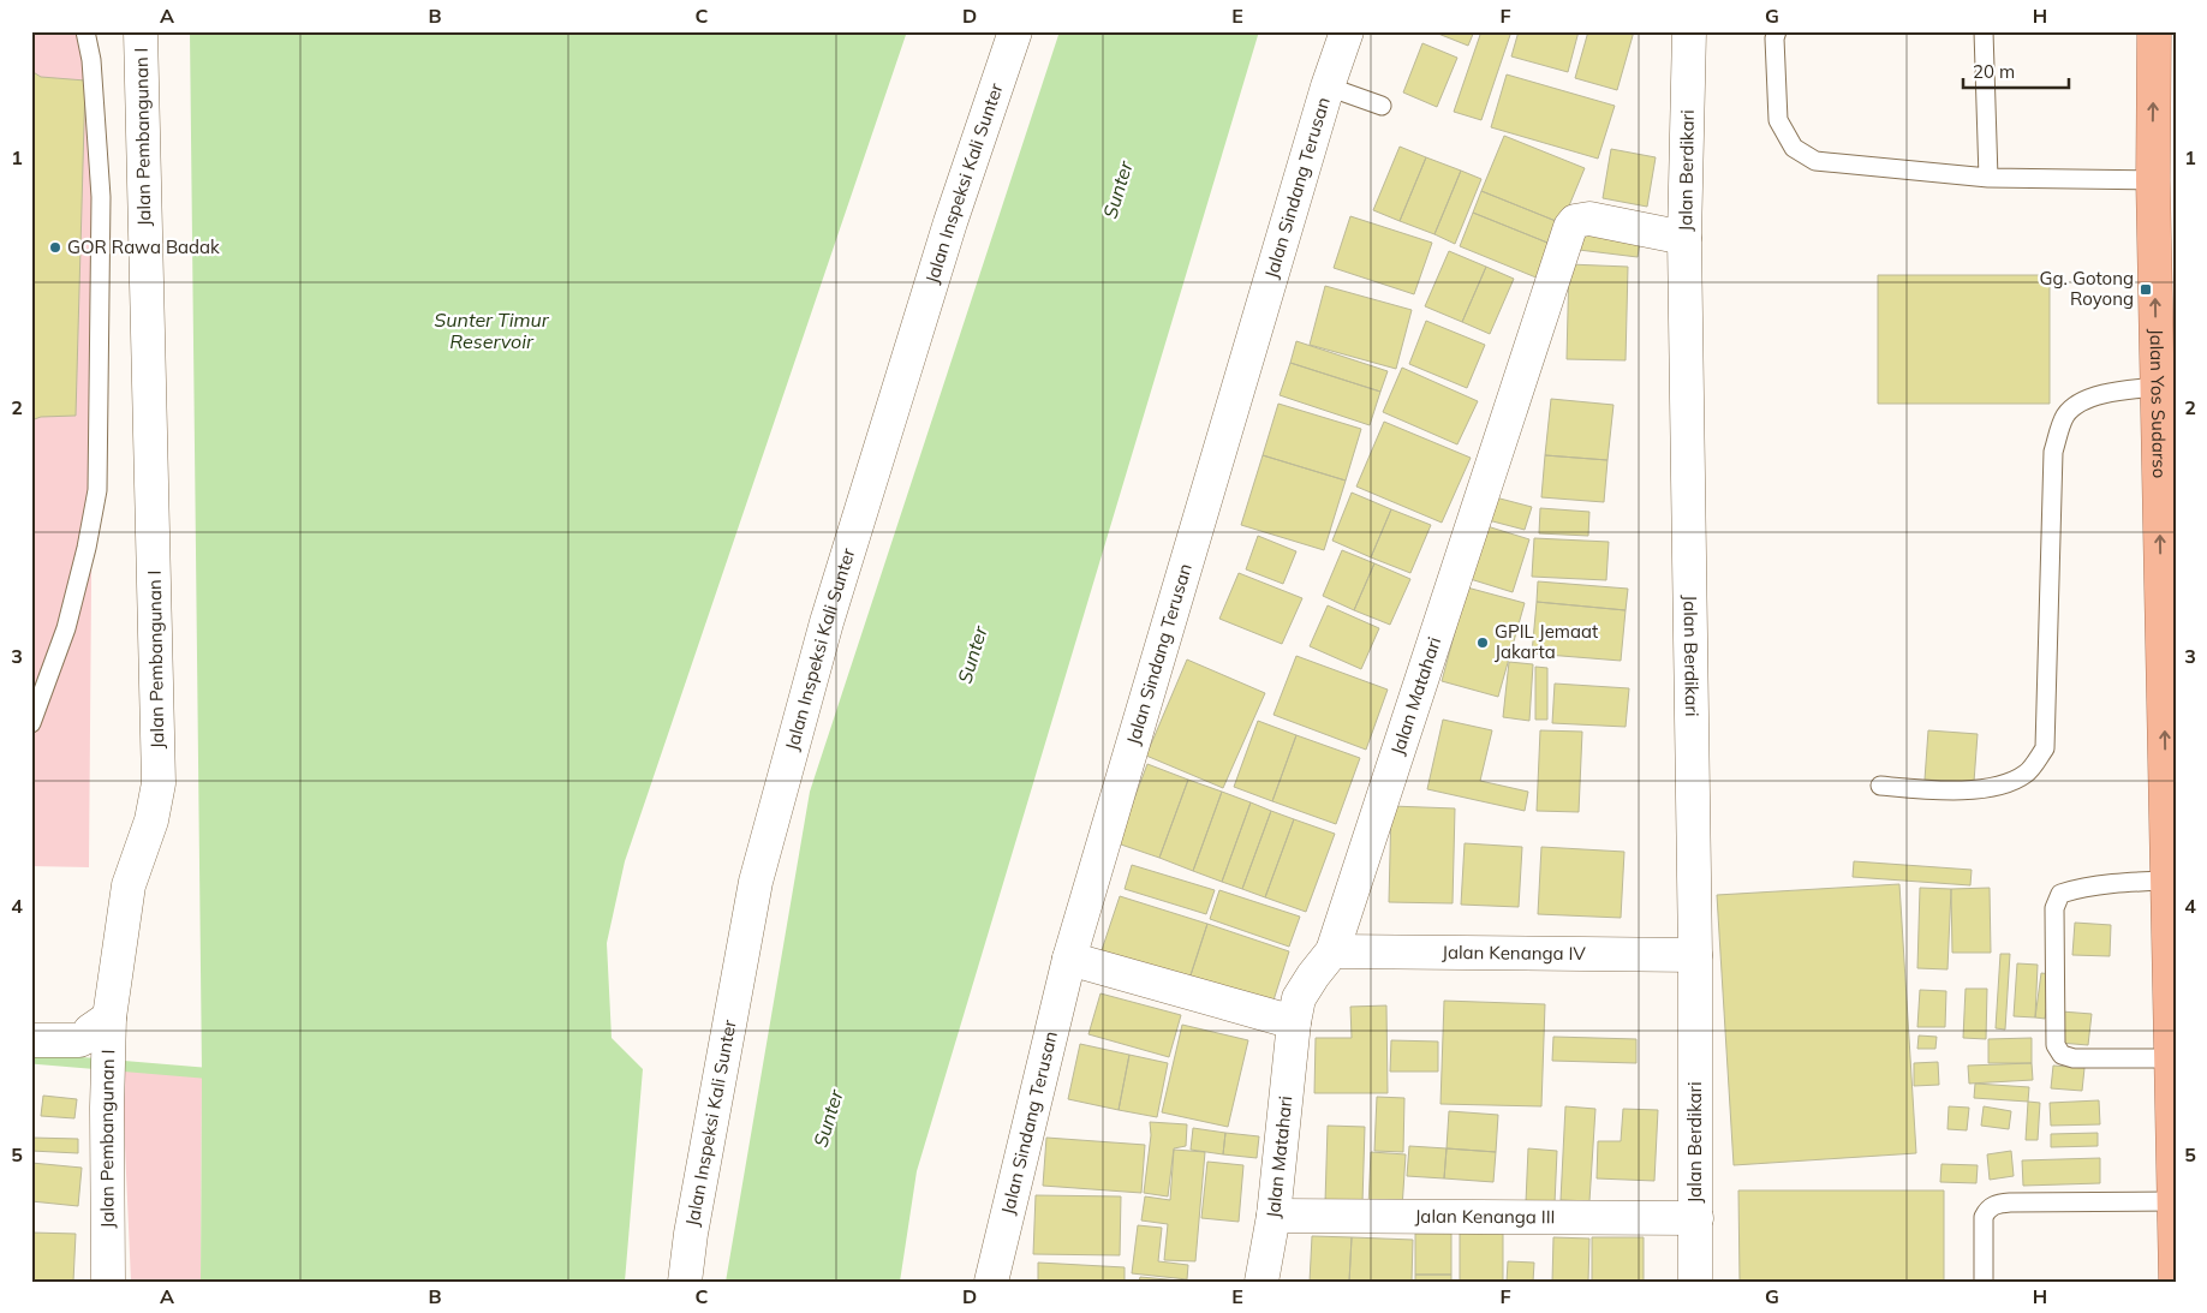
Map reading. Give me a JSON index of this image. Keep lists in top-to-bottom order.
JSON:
{
  "streets": {
    "highway": ["Jalan Yos Sudarso"],
    "street": [
      "Jalan Pembangunan I",
      "Jalan Berdikari",
      "Jalan Inspeksi Kali Sunter",
      "Jalan Sindang Terusan",
      "Jalan Matahari",
      "Jalan Kenanga IV",
      "Jalan Kenanga III"
    ]
  },
  "crossings": [
    ["Jalan Berdikari", "Jalan Matahari"],
    ["Jalan Berdikari", "Jalan Kenanga IV"],
    ["Jalan Berdikari", "Jalan Kenanga III"],
    ["Jalan Matahari", "Jalan Kenanga IV"],
    ["Jalan Matahari", "Jalan Kenanga III"]
  ],
  "one_way": ["Jalan Yos Sudarso"],
  "water": ["Sunter", "Sunter Timur Reservoir"],
  "places": {
    "other": ["GOR Rawa Badak", "GPIL Jemaat Jakarta"],
    "transit": ["Gg. Gotong Royong"]
  },
  "scale_bar": "20 m",
  "grid": {
    "columns": [
      "A",
      "B",
      "C",
      "D",
      "E",
      "F",
      "G",
      "H"
    ],
    "rows": [
      "1",
      "2",
      "3",
      "4",
      "5"
    ]
  }
}
